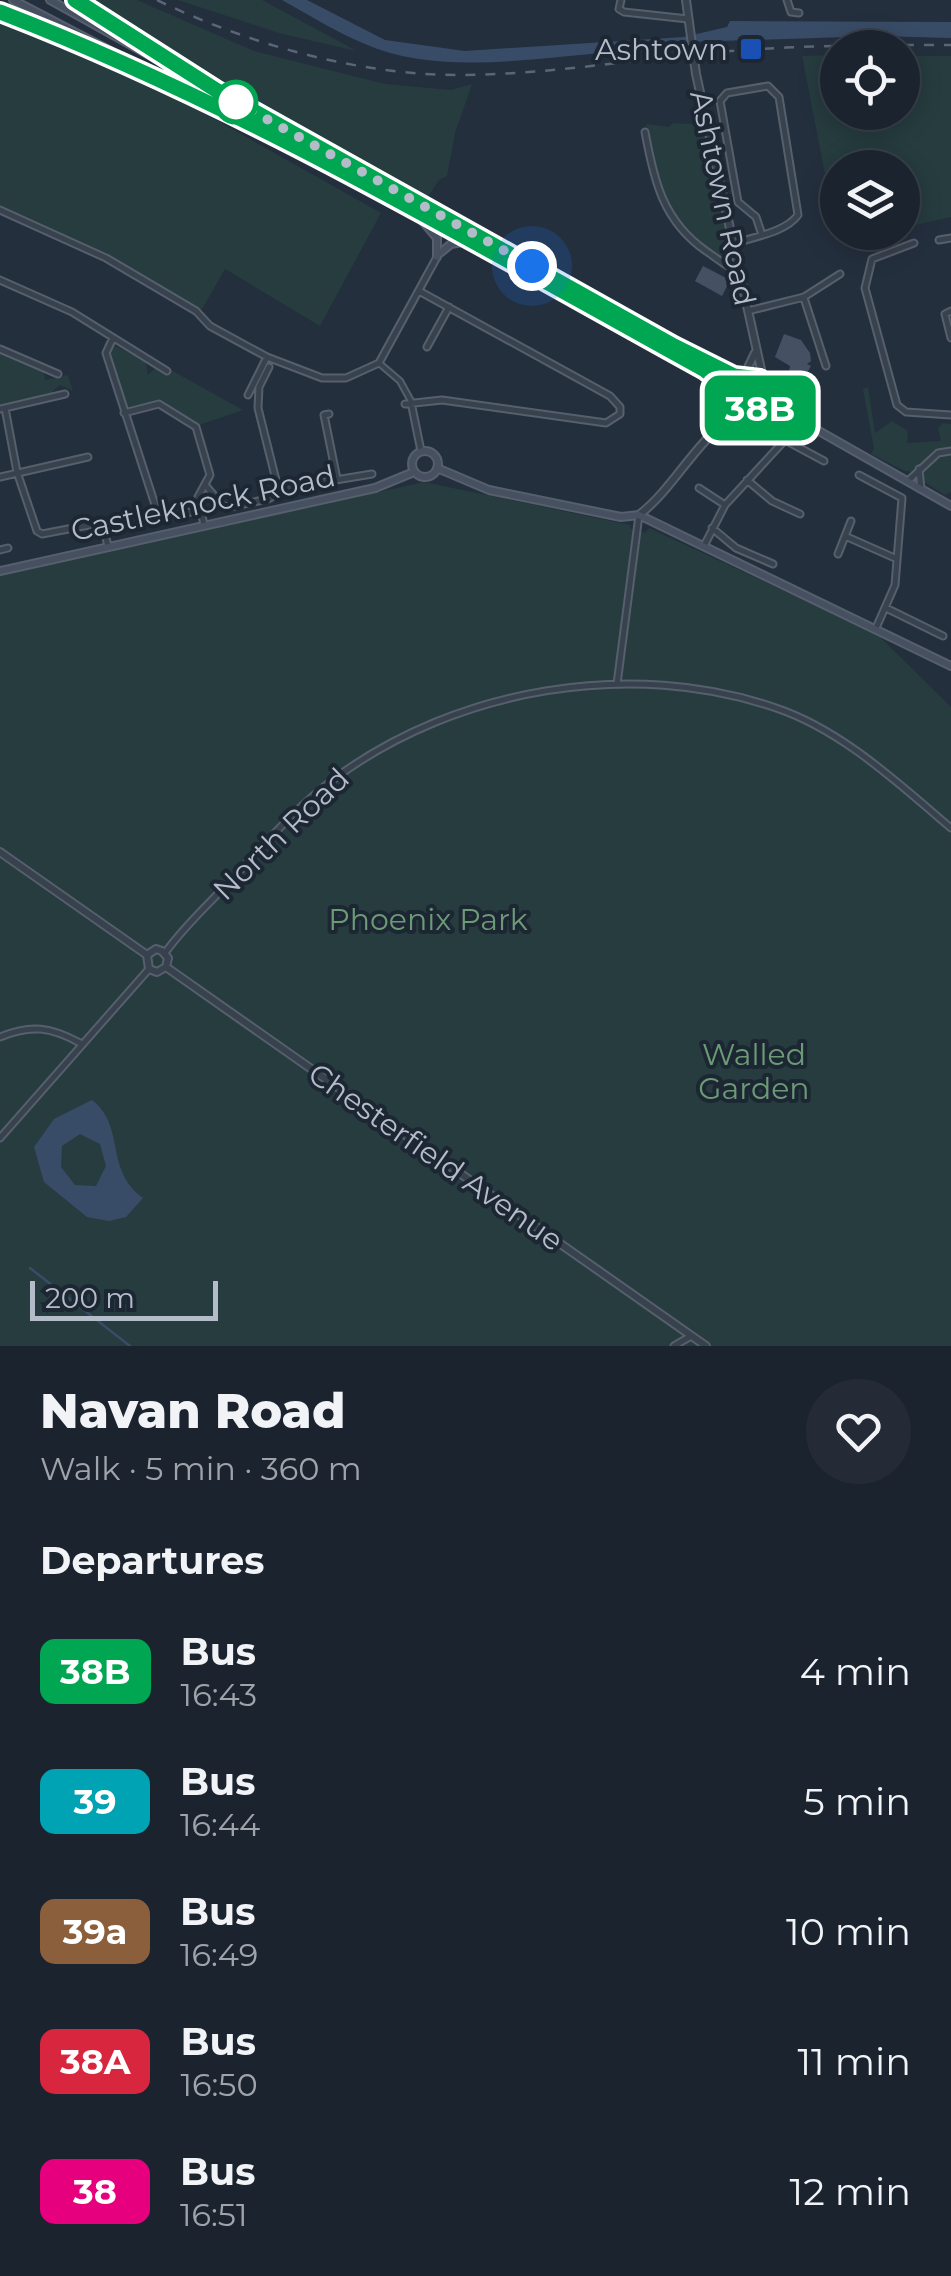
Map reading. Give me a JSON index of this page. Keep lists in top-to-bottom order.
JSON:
{
  "streets": {
    "main road": ["Castleknock Road"],
    "street": ["Ashtown Road", "North Road", "Chesterfield Avenue"]
  },
  "crossings": [
    ["North Road", "Chesterfield Avenue"]
  ],
  "parks": ["Phoenix Park", "Walled Garden"],
  "places": {
    "transit": ["Ashtown"]
  },
  "lines": ["bus line 38B"],
  "scale_bar": "200 m",
  "page": {
    "on_map": "38B",
    "scale": "200 m",
    "heading": [
      ["Navan Road", "Walk · 5 min · 360 m"],
      "Departures"
    ],
    "list": [
      {
        "mark": "38B",
        "name": "Bus",
        "note": "16:43",
        "value": "4 min"
      },
      {
        "mark": "39",
        "name": "Bus",
        "note": "16:44",
        "value": "5 min"
      },
      {
        "mark": "39a",
        "name": "Bus",
        "note": "16:49",
        "value": "10 min"
      },
      {
        "mark": "38A",
        "name": "Bus",
        "note": "16:50",
        "value": "11 min"
      },
      {
        "mark": "38",
        "name": "Bus",
        "note": "16:51",
        "value": "12 min"
      }
    ]
  }
}
